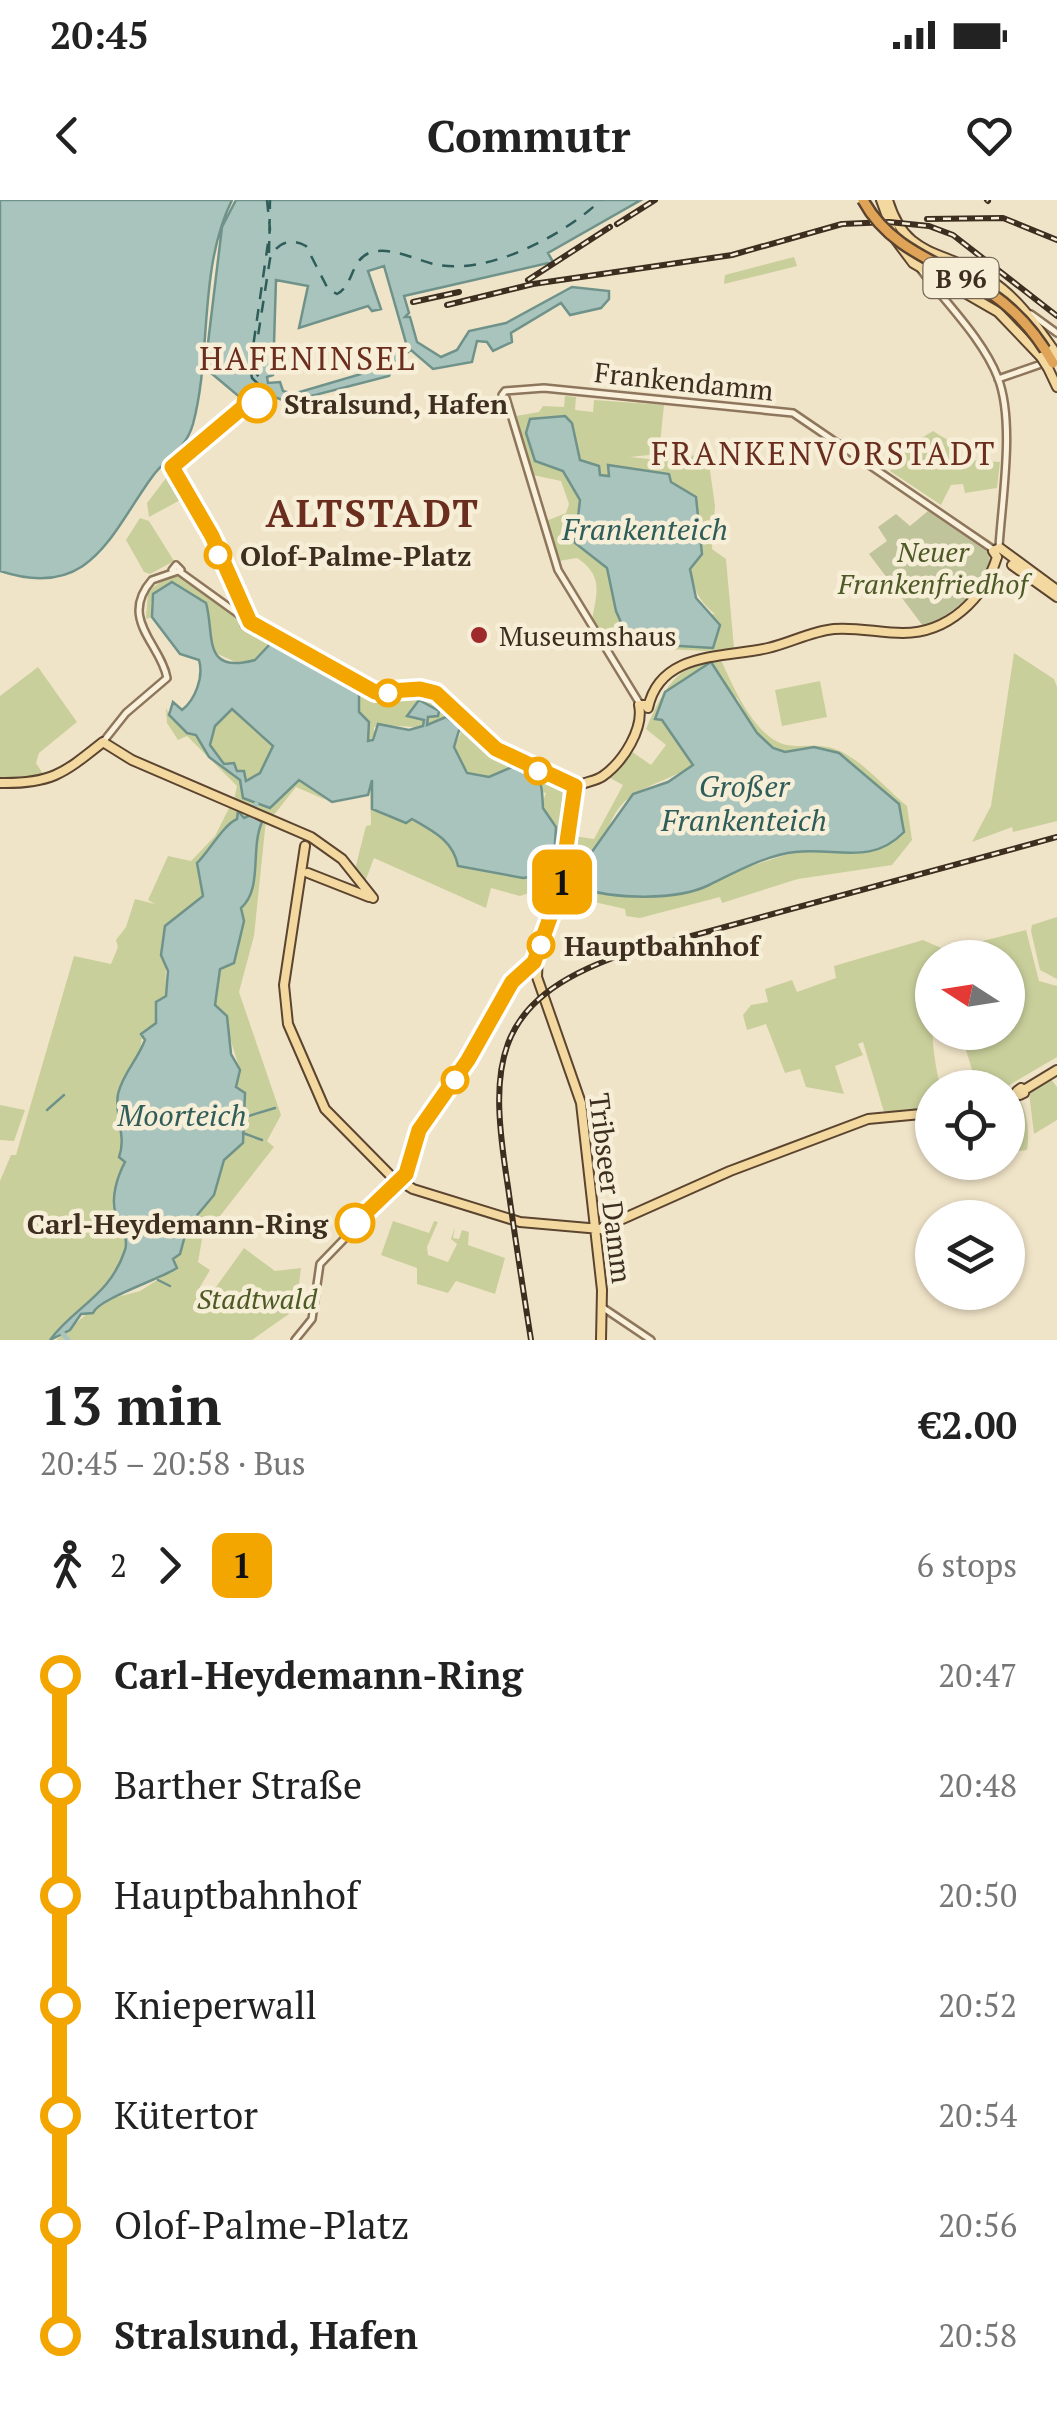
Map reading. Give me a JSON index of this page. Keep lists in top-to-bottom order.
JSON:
{
  "streets": {
    "highway": ["B 96"],
    "main road": ["Tribseer Damm"],
    "street": ["Frankendamm"]
  },
  "districts": ["HAFENINSEL", "FRANKENVORSTADT", "ALTSTADT"],
  "water": ["Frankenteich", "Großer Frankenteich", "Moorteich"],
  "parks": ["Neuer Frankenfriedhof", "Stadtwald"],
  "places": [
    "Stralsund, Hafen",
    "Olof-Palme-Platz",
    "Museumshaus",
    "Hauptbahnhof",
    "Carl-Heydemann-Ring"
  ],
  "lines": ["bus line 1"],
  "north": "left",
  "page": {
    "status": "20:45",
    "header": "Commutr",
    "on_map": "1",
    "heading": ["13 min", "20:45 – 20:58 · Bus", "€2.00"],
    "legs": ["2", "1", "6 stops"],
    "list": [
      {
        "name": "Carl-Heydemann-Ring",
        "value": "20:47"
      },
      {
        "name": "Barther Straße",
        "value": "20:48"
      },
      {
        "name": "Hauptbahnhof",
        "value": "20:50"
      },
      {
        "name": "Knieperwall",
        "value": "20:52"
      },
      {
        "name": "Kütertor",
        "value": "20:54"
      },
      {
        "name": "Olof-Palme-Platz",
        "value": "20:56"
      },
      {
        "name": "Stralsund, Hafen",
        "value": "20:58"
      }
    ]
  }
}
